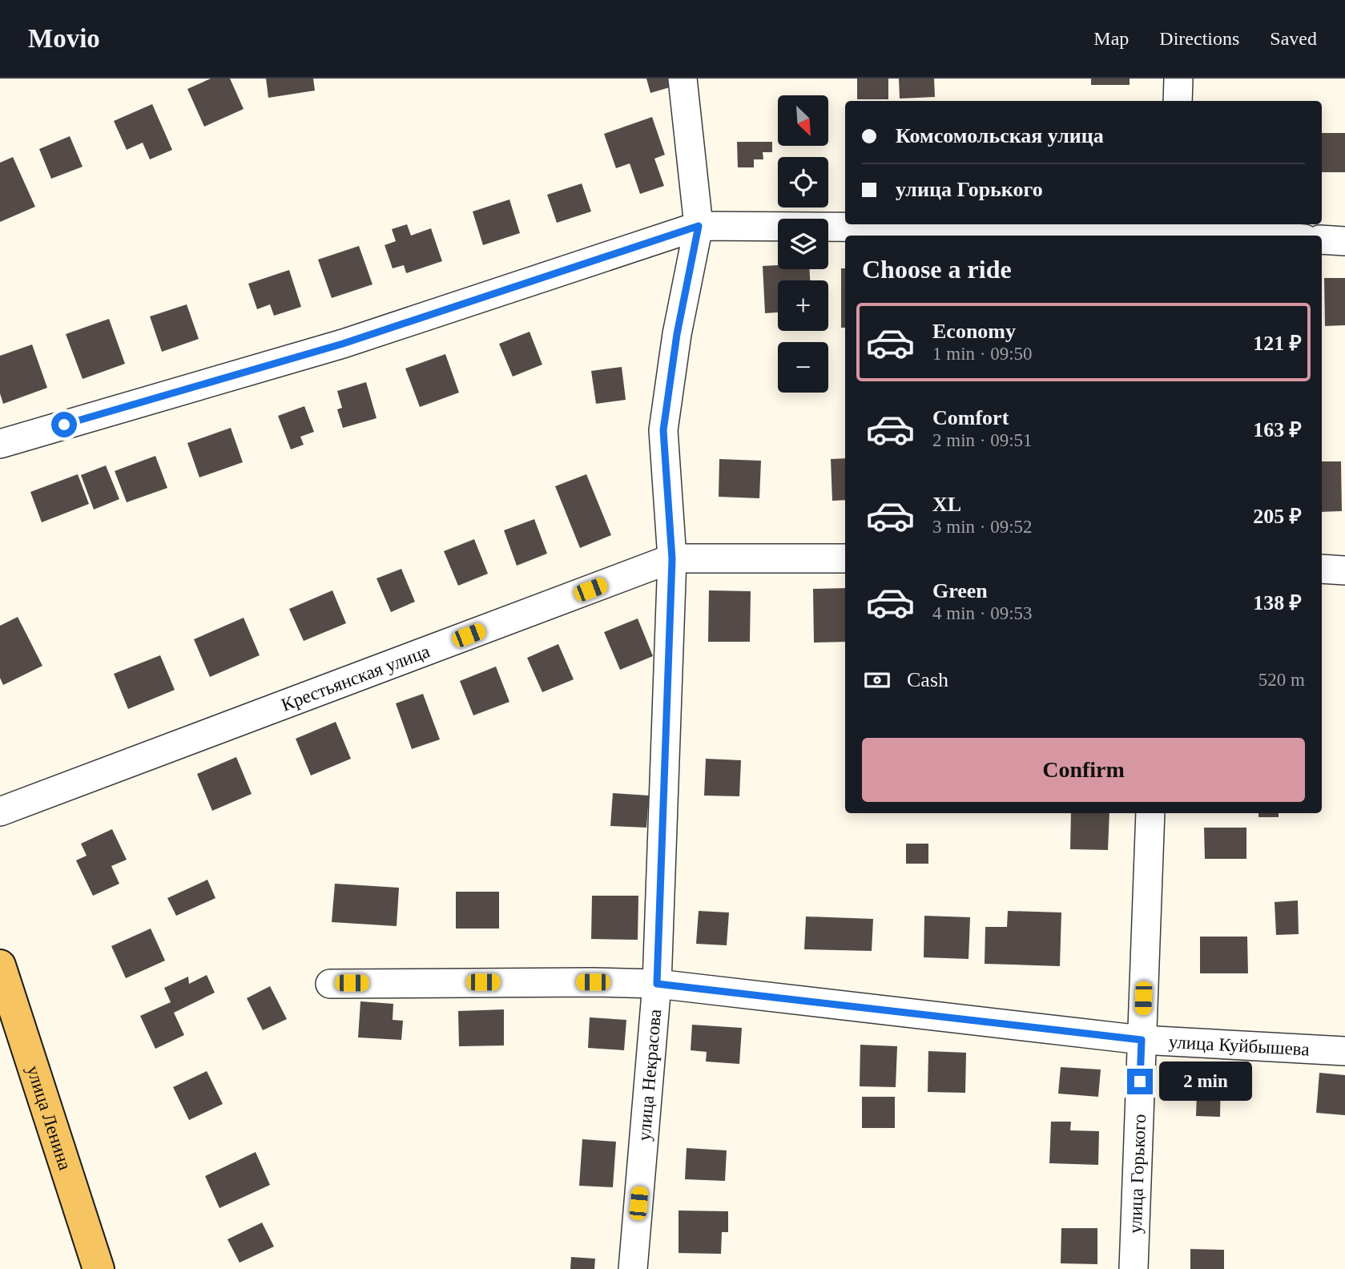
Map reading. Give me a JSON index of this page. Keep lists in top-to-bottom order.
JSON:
{
  "streets": {
    "main road": ["улица Ленина"],
    "street": [
      "Крестьянская улица",
      "улица Куйбышева",
      "улица Некрасова",
      "улица Горького"
    ]
  },
  "crossings": [
    ["Крестьянская улица", "улица Некрасова"],
    ["улица Куйбышева", "улица Некрасова"],
    ["улица Куйбышева", "улица Горького"]
  ],
  "north": "bottom right",
  "page": {
    "header": "Movio",
    "nav": ["Map", "Directions", "Saved"],
    "map_buttons": ["+", "−"],
    "banner": ["Комсомольская улица", "улица Горького"],
    "heading": "Choose a ride",
    "list": [
      {
        "name": "Economy",
        "note": "1 min · 09:50",
        "value": "121 ₽"
      },
      {
        "name": "Comfort",
        "note": "2 min · 09:51",
        "value": "163 ₽"
      },
      {
        "name": "XL",
        "note": "3 min · 09:52",
        "value": "205 ₽"
      },
      {
        "name": "Green",
        "note": "4 min · 09:53",
        "value": "138 ₽"
      }
    ],
    "pay": ["Cash", "520 m"],
    "buttons": "Confirm",
    "bubble": "2 min"
  }
}
